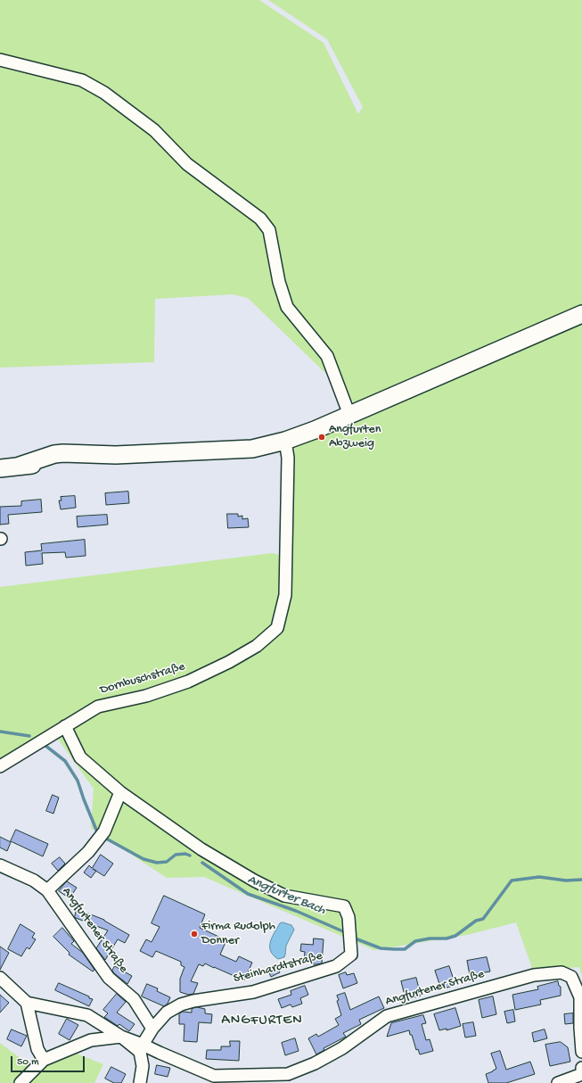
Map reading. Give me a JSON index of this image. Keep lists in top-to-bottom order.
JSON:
{
  "streets": {
    "street": ["Dornbuschstraße", "Angfurtener Straße", "Steinhardtstraße"]
  },
  "crossings": [
    ["Angfurtener Straße", "Steinhardtstraße"]
  ],
  "districts": ["ANGFURTEN"],
  "water": ["Angfurter Bach"],
  "places": ["Angfurten Abzweig", "Firma Rudolph Donner"],
  "scale_bar": "50 m"
}
